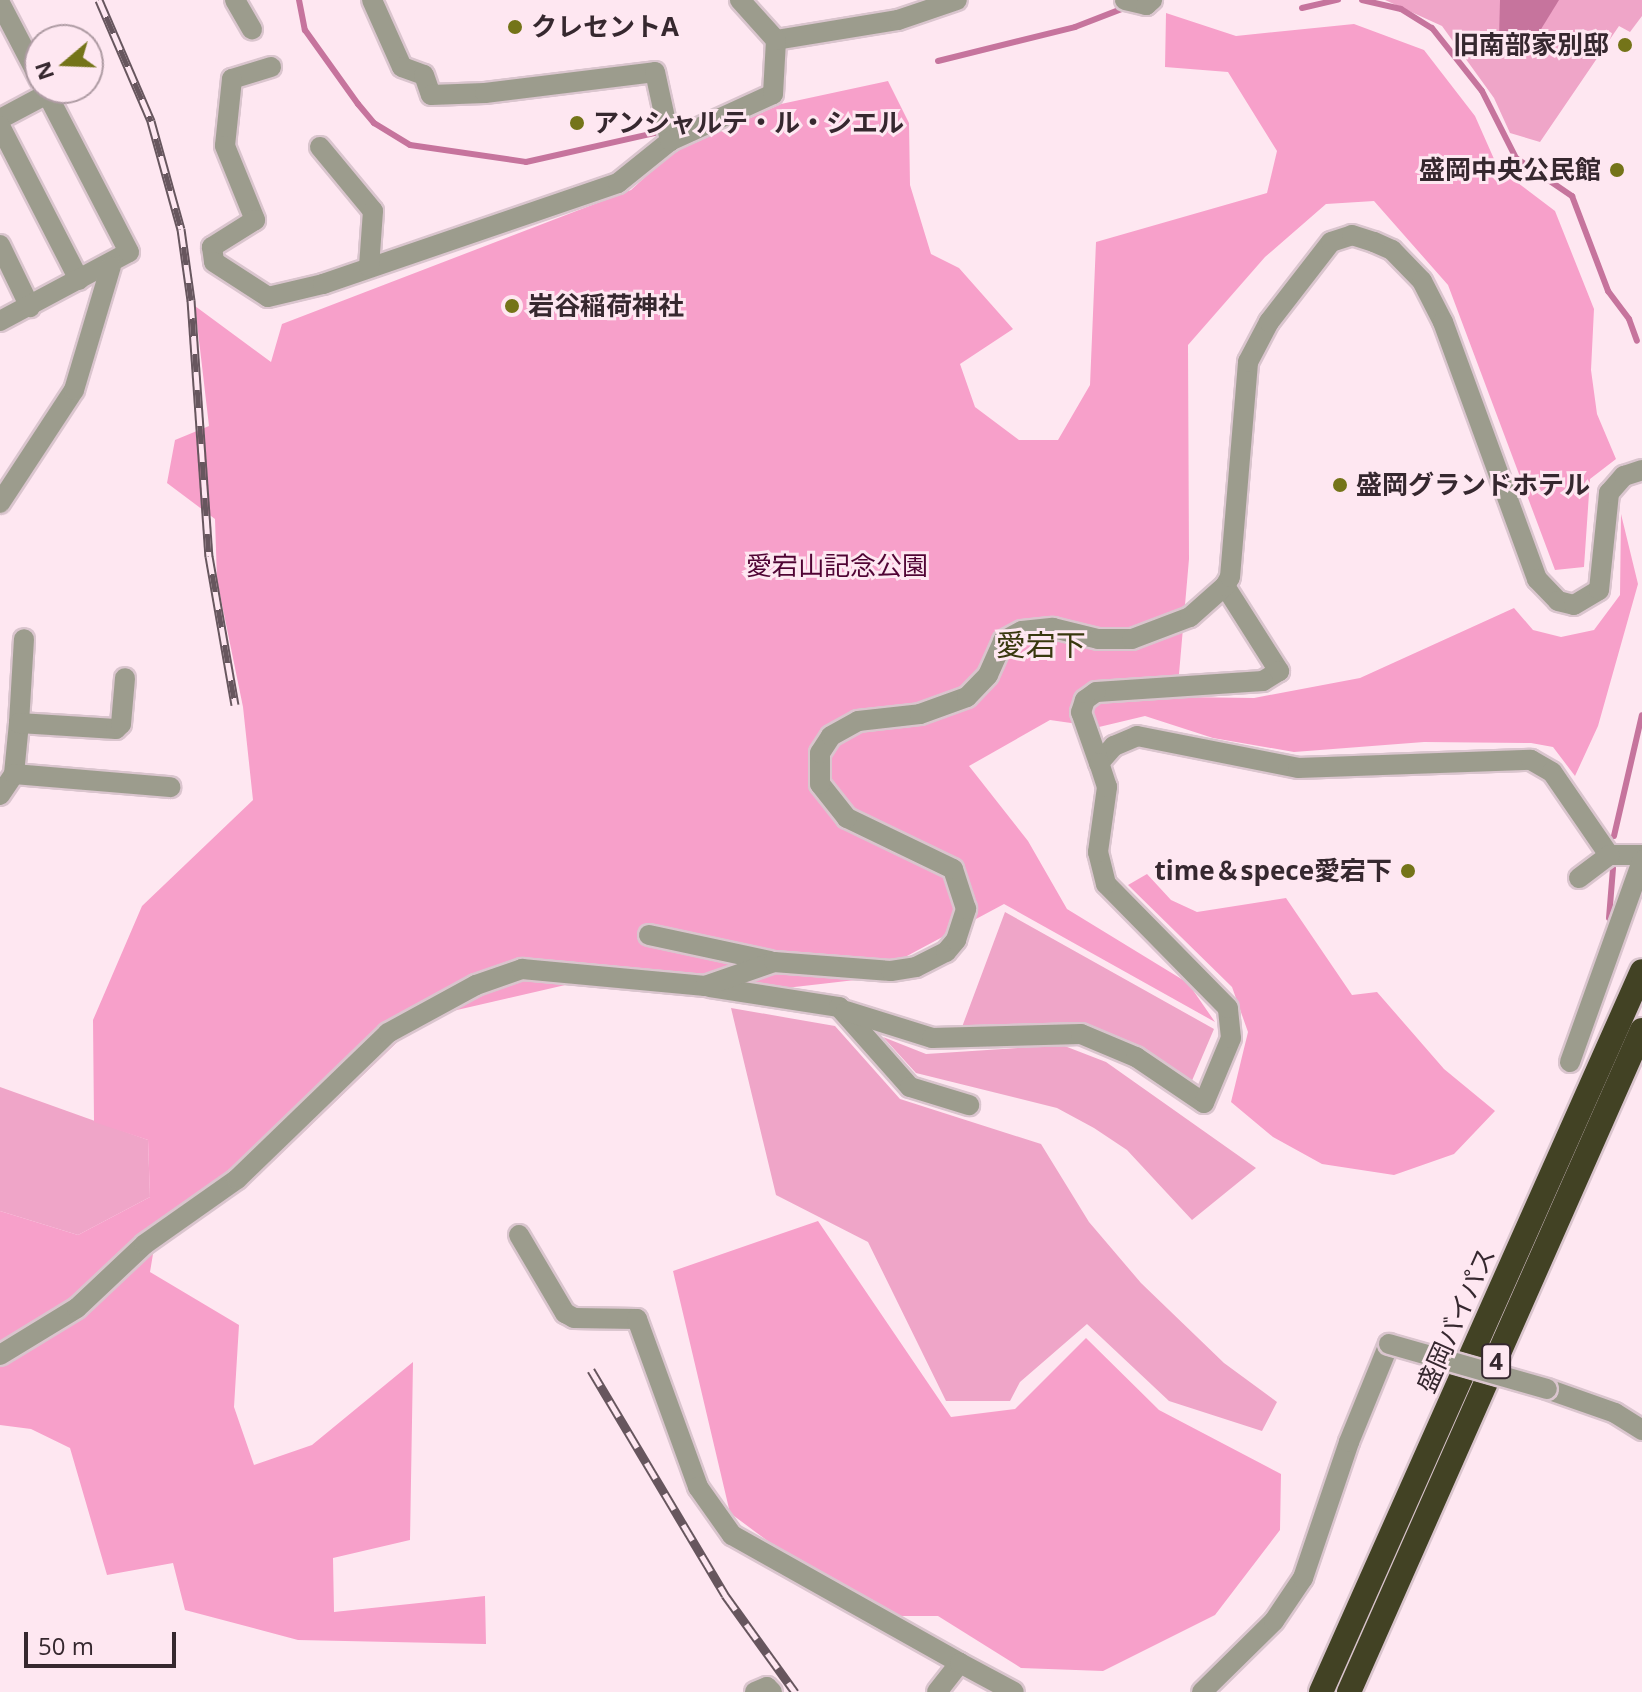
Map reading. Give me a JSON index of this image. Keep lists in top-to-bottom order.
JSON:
{
  "streets": {
    "highway": ["盛岡バイパス", "4"]
  },
  "districts": ["愛宕下"],
  "parks": ["愛宕山記念公園"],
  "places": [
    "クレセントA",
    "旧南部家別邸",
    "アンシャルテ・ル・シエル",
    "盛岡中央公民館",
    "岩谷稲荷神社",
    "盛岡グランドホテル",
    "time＆spece愛宕下"
  ],
  "scale_bar": "50 m",
  "north": "left"
}
